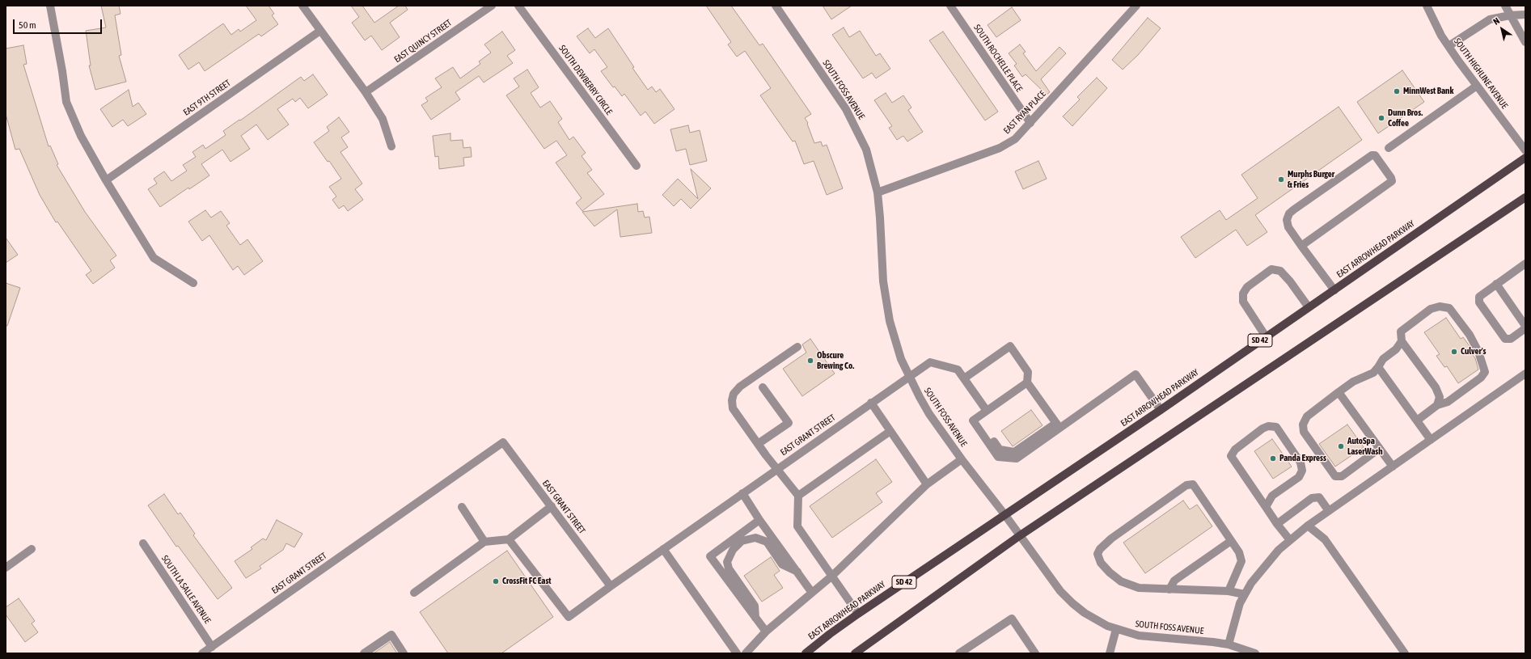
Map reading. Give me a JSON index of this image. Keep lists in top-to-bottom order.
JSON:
{
  "streets": {
    "main road": ["EAST ARROWHEAD PARKWAY", "SD 42"],
    "street": [
      "EAST QUINCY STREET",
      "SOUTH ROCHELLE PLACE",
      "SOUTH HIGHLINE AVENUE",
      "SOUTH DEWBERRY CIRCLE",
      "SOUTH FOSS AVENUE",
      "EAST 9TH STREET",
      "EAST RYAN PLACE",
      "EAST GRANT STREET",
      "SOUTH LA SALLE AVENUE"
    ]
  },
  "crossings": [
    ["SOUTH ROCHELLE PLACE", "EAST RYAN PLACE"],
    ["SOUTH FOSS AVENUE", "EAST RYAN PLACE"],
    ["SOUTH FOSS AVENUE", "EAST ARROWHEAD PARKWAY"],
    ["SOUTH FOSS AVENUE", "EAST GRANT STREET"],
    ["EAST GRANT STREET", "SOUTH LA SALLE AVENUE"]
  ],
  "places": [
    "MinnWest Bank",
    "Dunn Bros. Coffee",
    "Murphs Burger & Fries",
    "Culver's",
    "Obscure Brewing Co.",
    "AutoSpa LaserWash",
    "Panda Express",
    "CrossFit FC East"
  ],
  "scale_bar": "50 m",
  "north": "top left"
}
